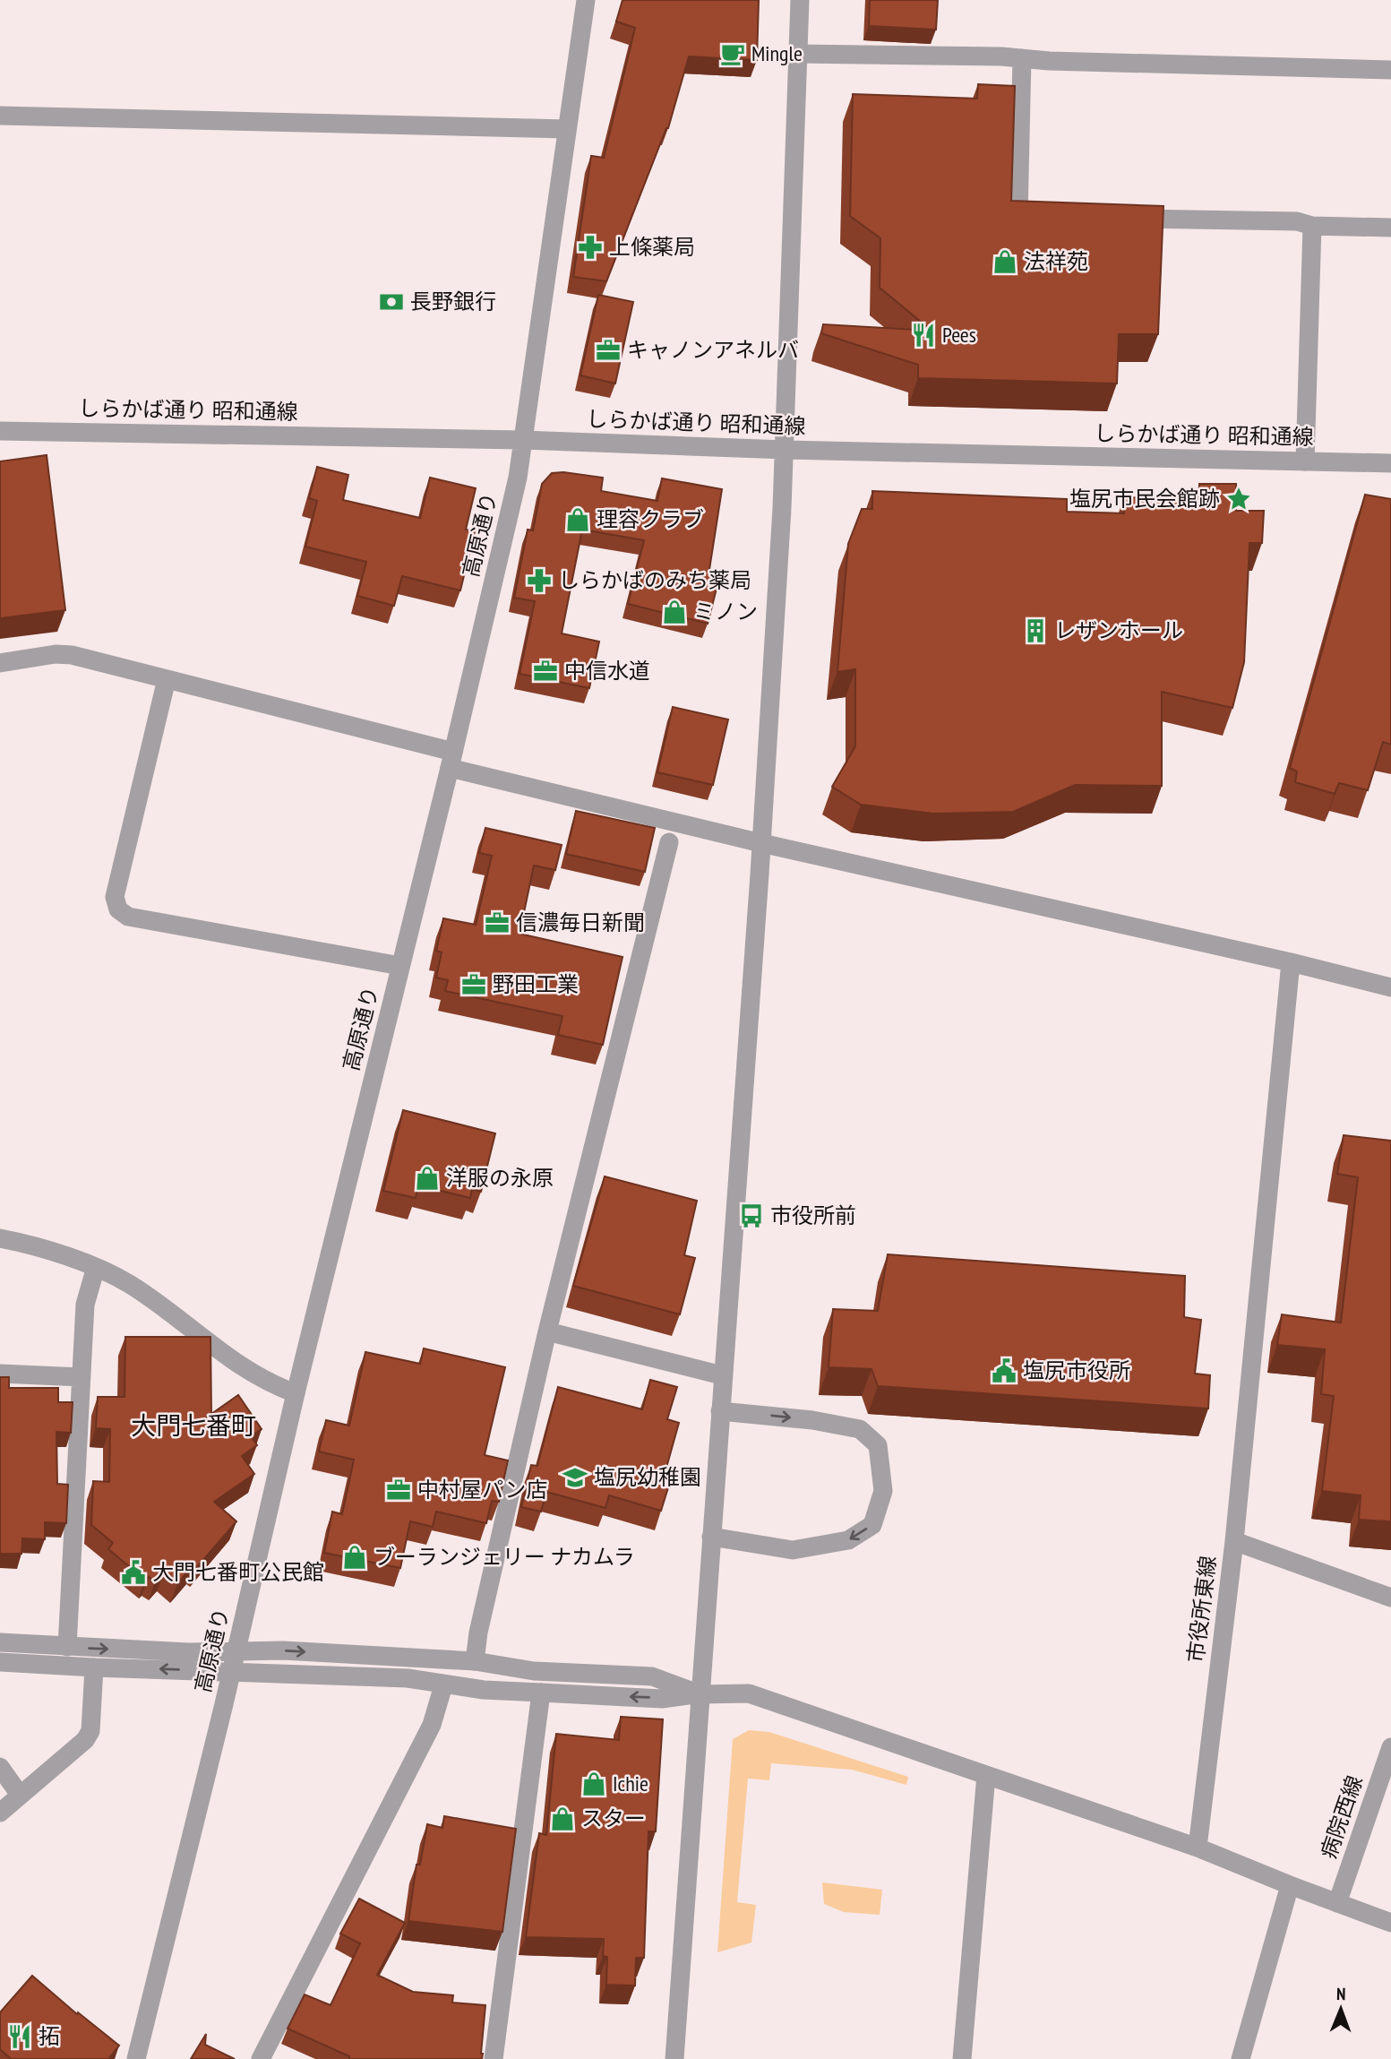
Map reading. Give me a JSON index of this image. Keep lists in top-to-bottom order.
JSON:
{
  "streets": {
    "street": [
      "しらかば通り 昭和通線",
      "高原通り",
      "市役所東線",
      "病院西線"
    ]
  },
  "crossings": [
    ["しらかば通り 昭和通線", "高原通り"]
  ],
  "districts": ["大門七番町"],
  "places": {
    "cafe": ["Mingle"],
    "pharmacy": ["上條薬局", "しらかばのみち薬局"],
    "shop": [
      "法祥苑",
      "理容クラブ",
      "ミノン",
      "洋服の永原",
      "ブーランジェリー ナカムラ",
      "Ichie",
      "スター"
    ],
    "bank": ["長野銀行"],
    "restaurant": ["Pees", "拓"],
    "office": [
      "キャノンアネルバ",
      "中信水道",
      "信濃毎日新聞",
      "野田工業",
      "中村屋パン店"
    ],
    "place": ["塩尻市民会館跡"],
    "building": ["レザンホール"],
    "bus stop": ["市役所前"],
    "public building": ["塩尻市役所", "大門七番町公民館"],
    "school or university": ["塩尻幼稚園"]
  },
  "north": "top"
}
